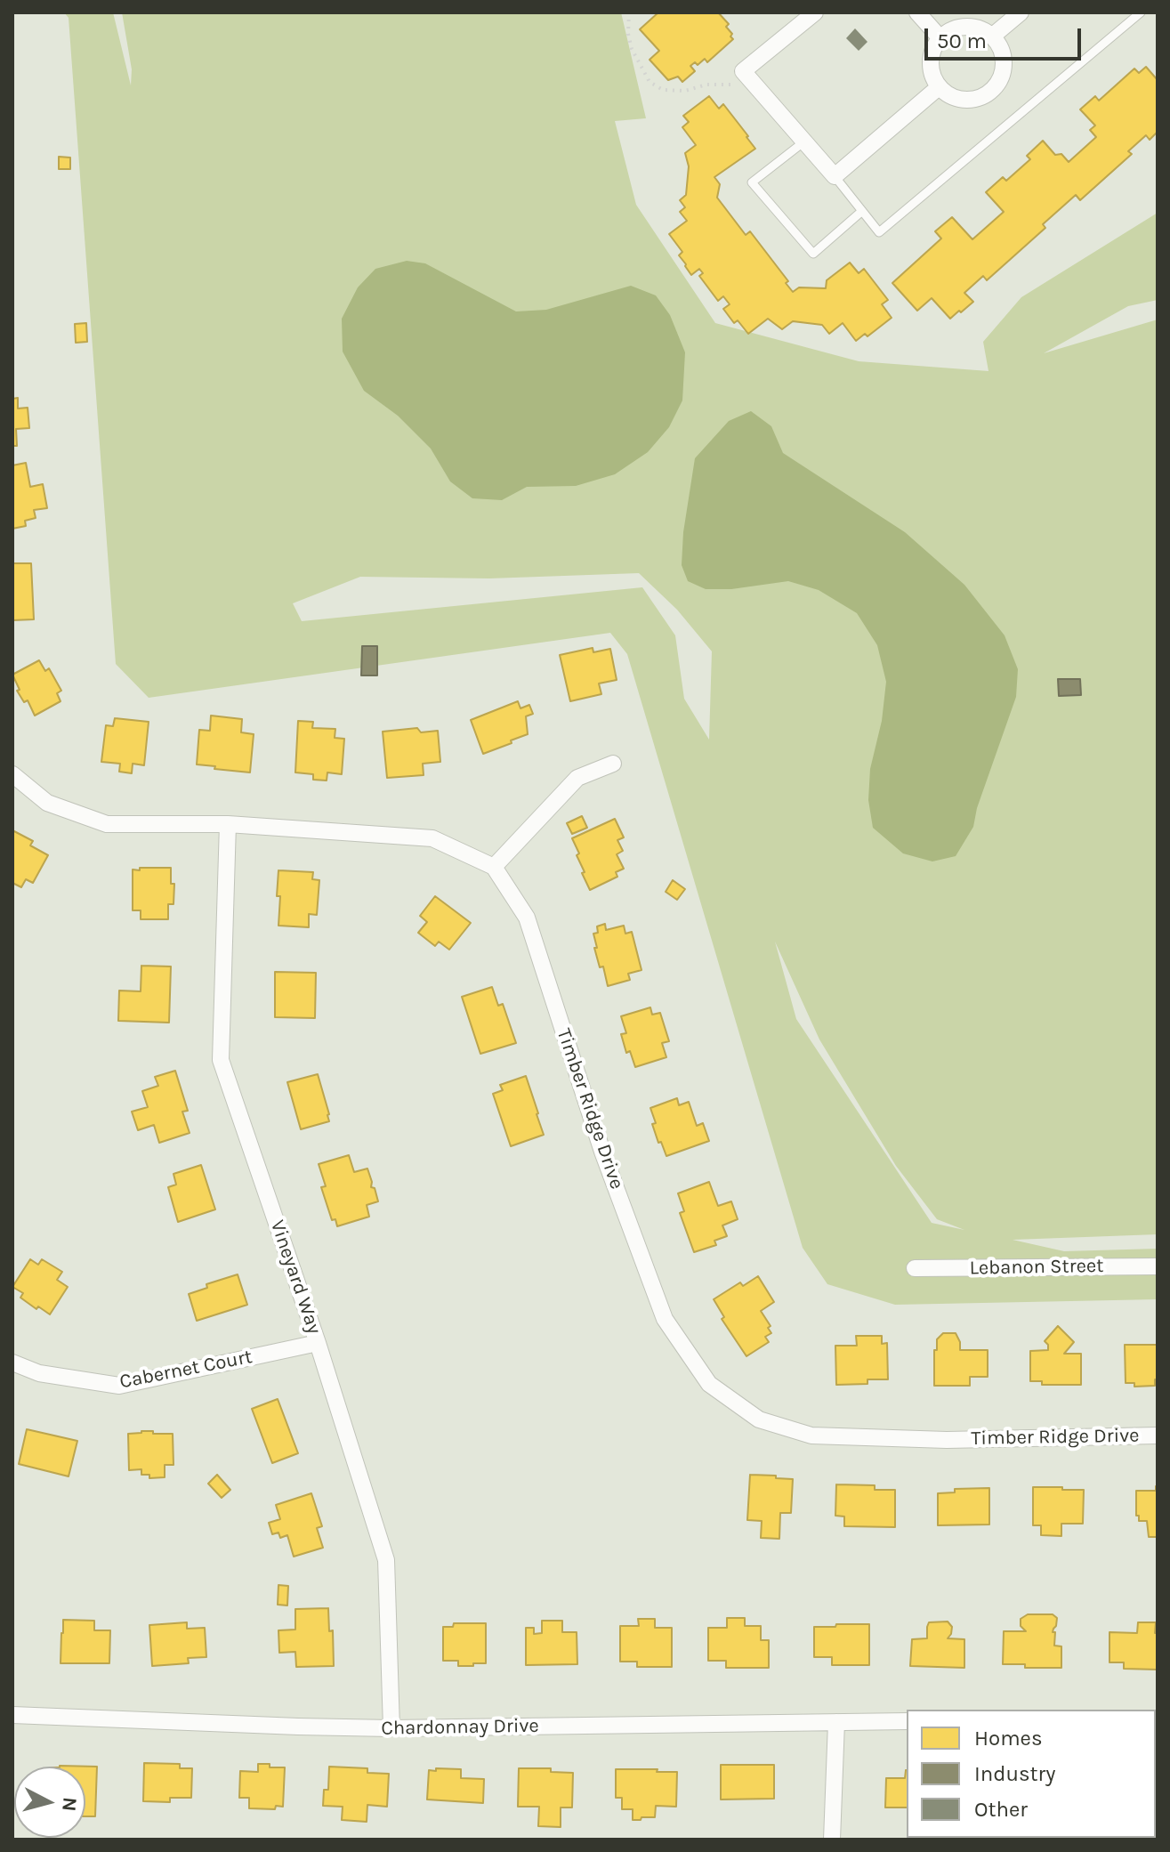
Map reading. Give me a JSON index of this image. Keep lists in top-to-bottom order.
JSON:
{
  "streets": {
    "street": [
      "Timber Ridge Drive",
      "Lebanon Street",
      "Vineyard Way",
      "Cabernet Court",
      "Chardonnay Drive"
    ]
  },
  "crossings": [
    ["Vineyard Way", "Cabernet Court"],
    ["Vineyard Way", "Chardonnay Drive"]
  ],
  "legend": ["Homes", "Industry", "Other"],
  "scale_bar": "50 m",
  "north": "right"
}
